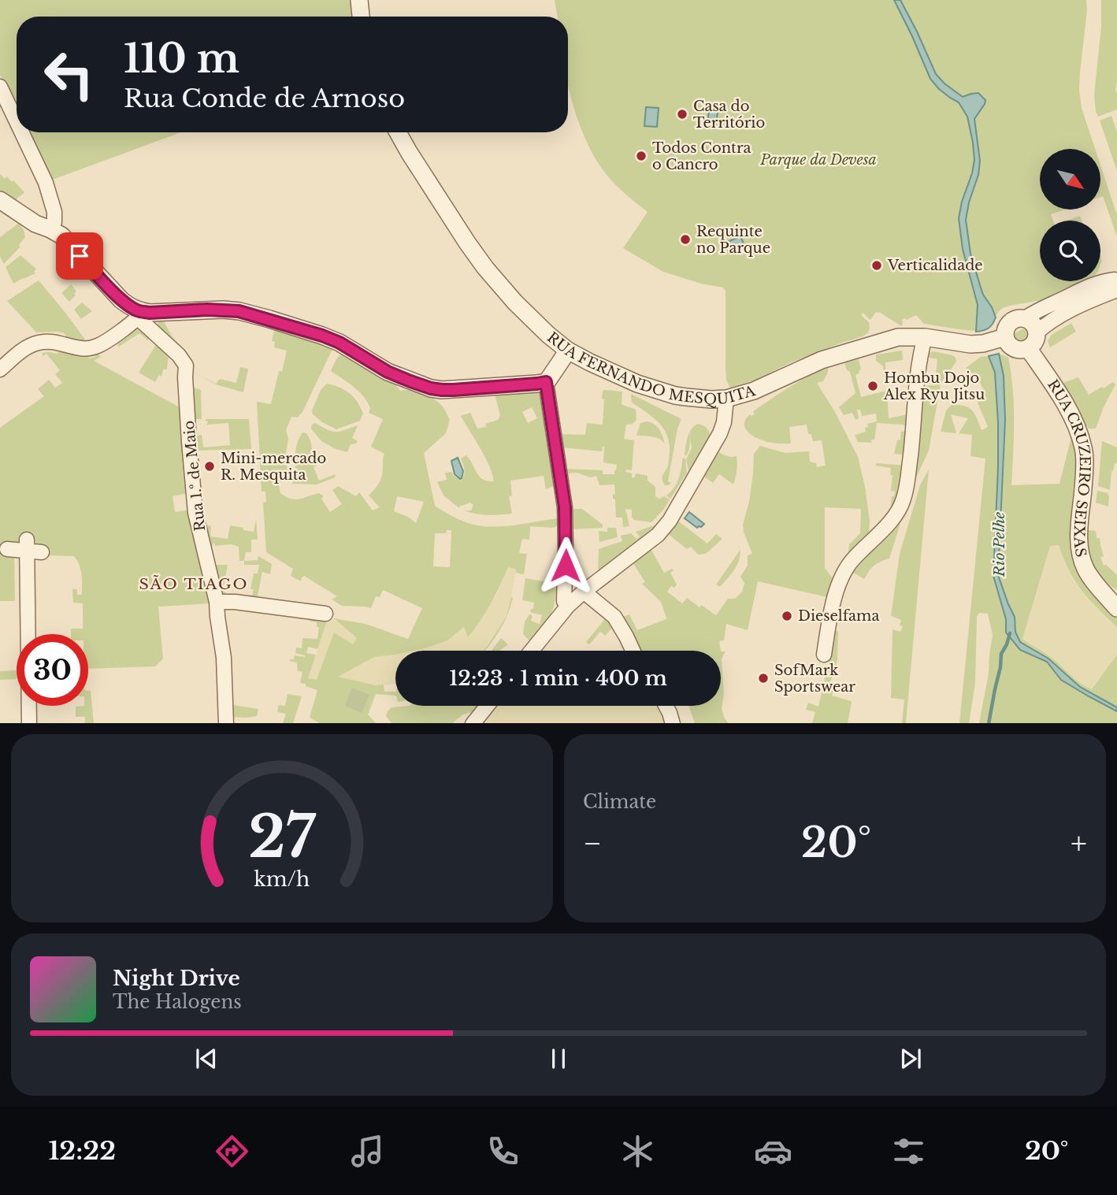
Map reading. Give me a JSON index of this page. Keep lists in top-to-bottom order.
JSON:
{
  "streets": {
    "street": ["RUA FERNANDO MESQUITA", "RUA CRUZEIRO SEIXAS", "Rua 1.º de Maio"]
  },
  "crossings": [
    ["RUA FERNANDO MESQUITA", "RUA CRUZEIRO SEIXAS"]
  ],
  "districts": ["SÃO TIAGO"],
  "water": ["Rio Pelhe"],
  "parks": ["Parque da Devesa"],
  "places": [
    "Casa do Território",
    "Todos Contra o Cancro",
    "Requinte no Parque",
    "Verticalidade",
    "Hombu Dojo Alex Ryu Jitsu",
    "Mini-mercado R. Mesquita",
    "Dieselfama",
    "SofMark Sportswear"
  ],
  "north": "bottom right",
  "page": {
    "turn": ["110 m", "Rua Conde de Arnoso"],
    "limit": "30",
    "trip": "12:23 · 1 min · 400 m",
    "tile": "Climate",
    "heat": ["−", "20°", "+"],
    "song": ["Night Drive", "The Halogens"],
    "tabs": ["12:22", "20°"],
    "gauge": ["27", "km/h"]
  }
}
